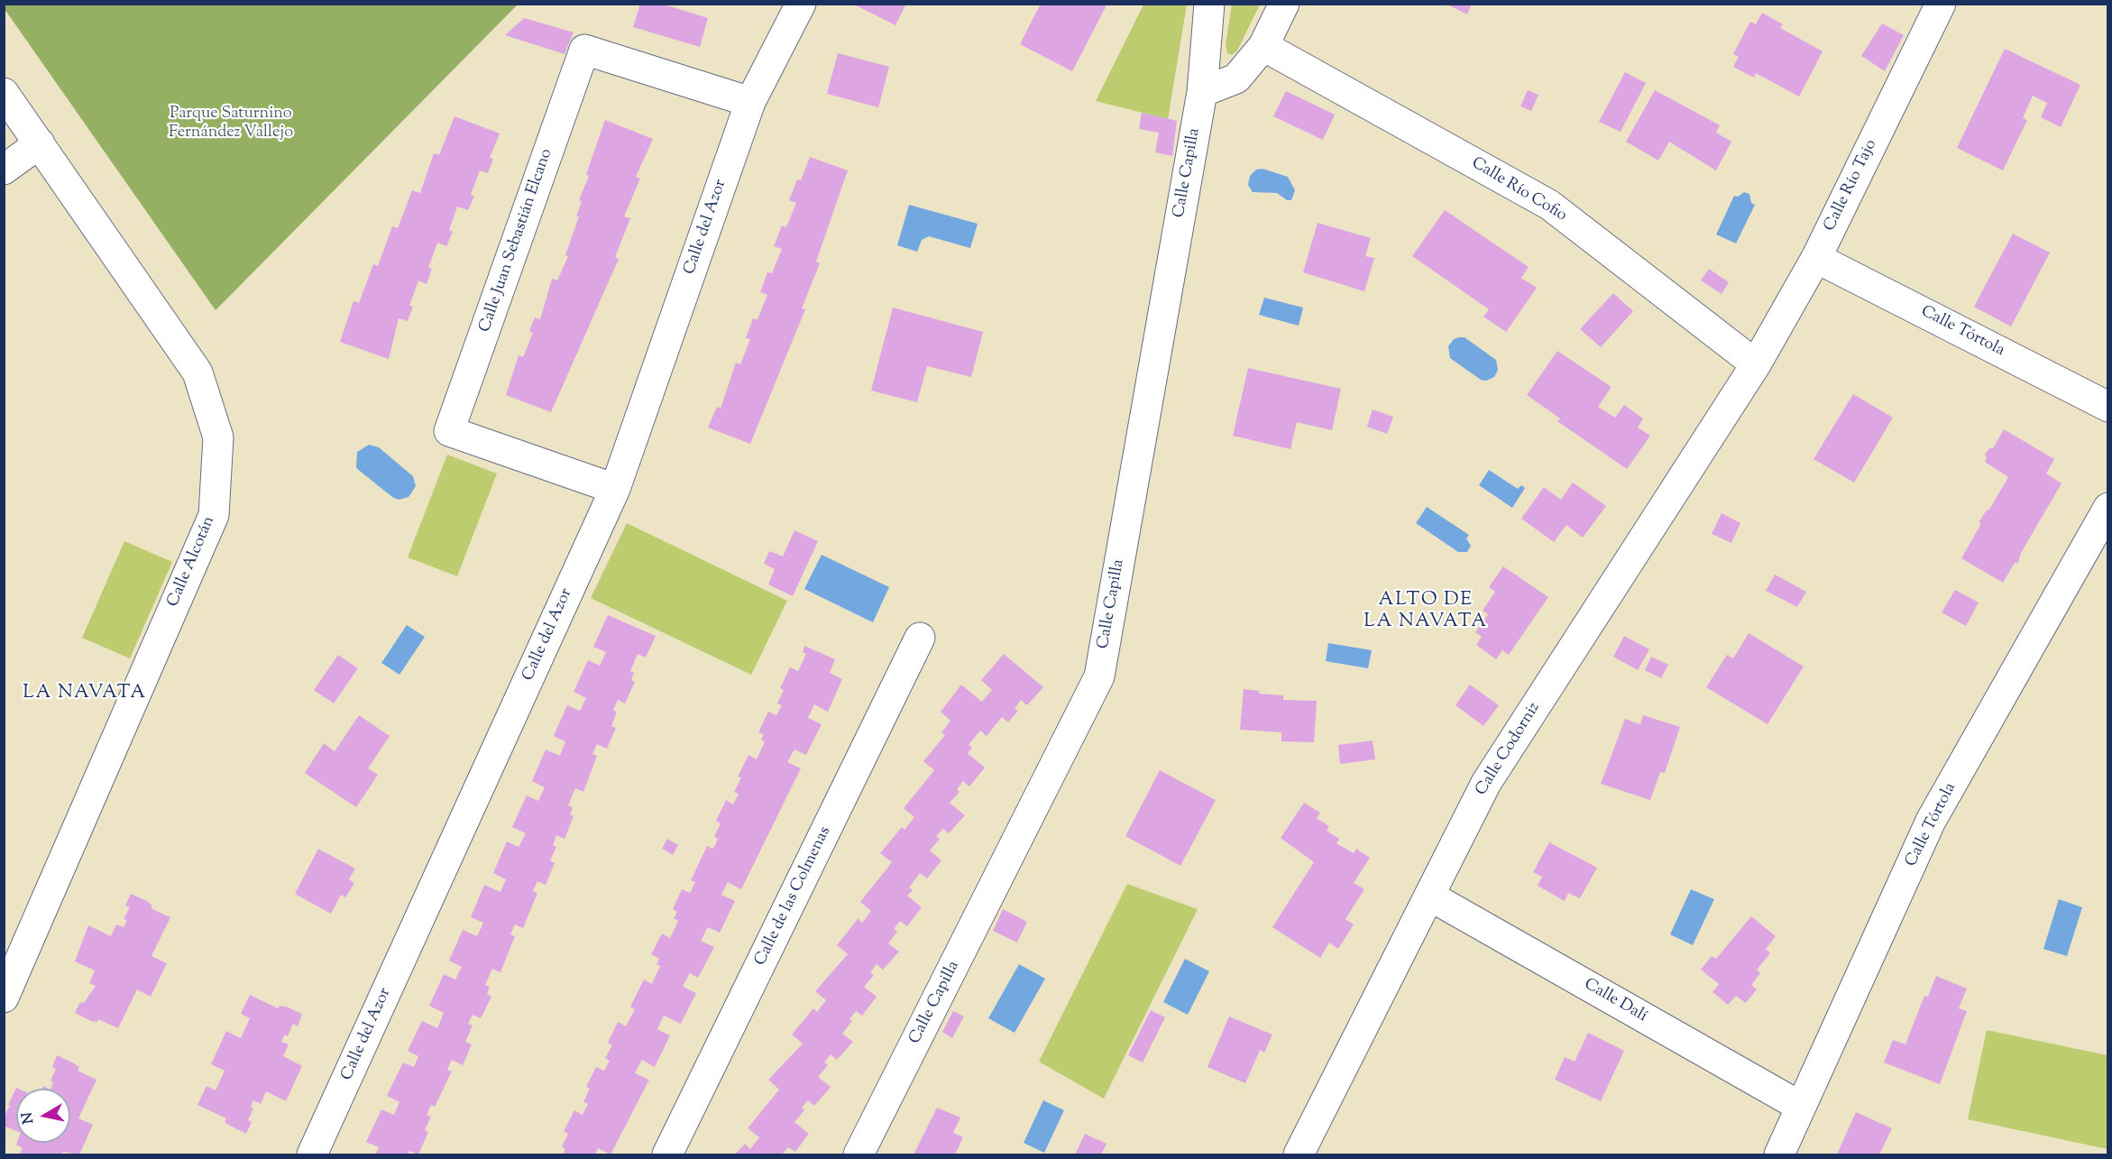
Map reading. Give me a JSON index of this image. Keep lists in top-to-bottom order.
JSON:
{
  "streets": {
    "street": [
      "Calle Capilla",
      "Calle Río Tajo",
      "Calle Río Cofio",
      "Calle del Azor",
      "Calle Juan Sebastián Elcano",
      "Calle Tórtola",
      "Calle Alcotán",
      "Calle Codorniz",
      "Calle de las Colmenas",
      "Calle Dalí"
    ]
  },
  "crossings": [
    ["Calle Río Tajo", "Calle Río Cofio"],
    ["Calle Río Tajo", "Calle Tórtola"],
    ["Calle Río Tajo", "Calle Codorniz"],
    ["Calle Río Cofio", "Calle Codorniz"],
    ["Calle del Azor", "Calle Juan Sebastián Elcano"],
    ["Calle Tórtola", "Calle Dalí"],
    ["Calle Codorniz", "Calle Dalí"]
  ],
  "districts": ["ALTO DE LA NAVATA", "LA NAVATA"],
  "parks": ["Parque Saturnino Fernández Vallejo"],
  "north": "left"
}
